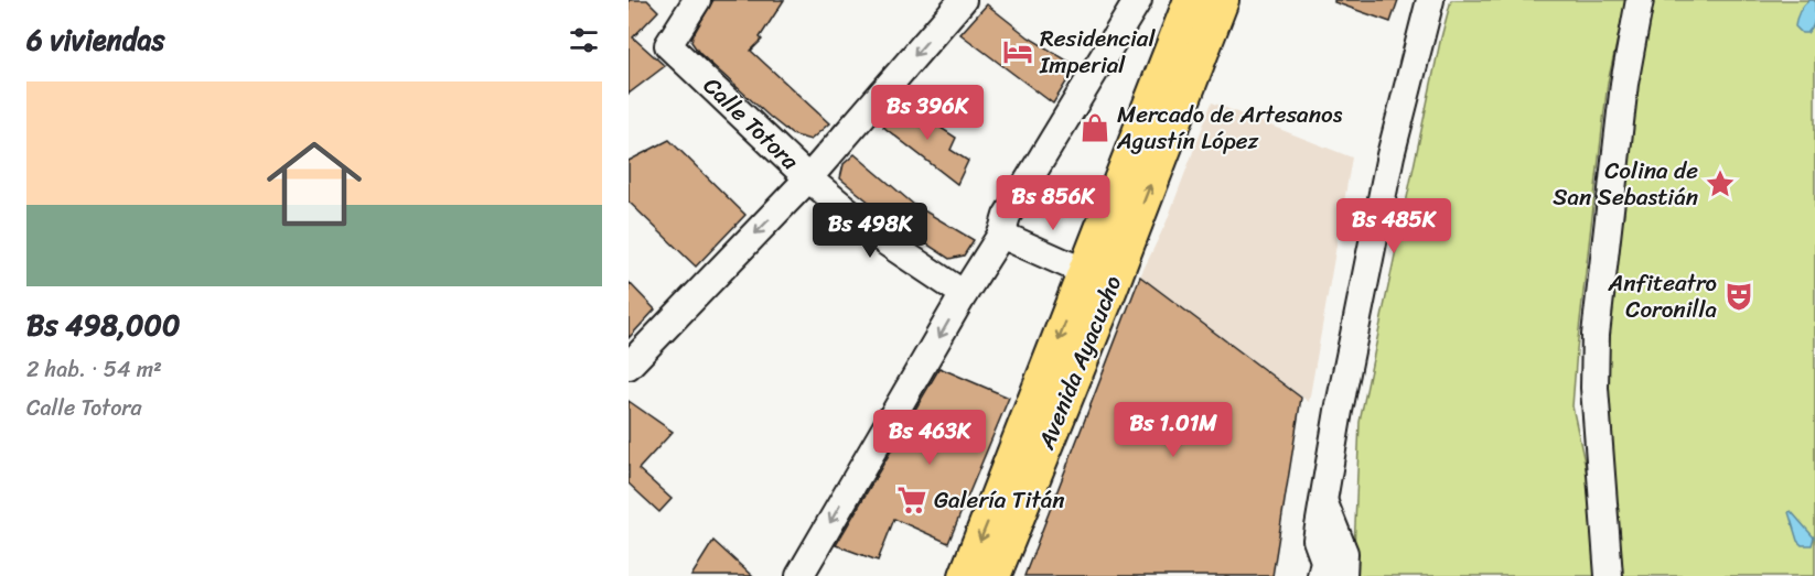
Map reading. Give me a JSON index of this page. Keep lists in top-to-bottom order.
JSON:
{
  "streets": {
    "main road": ["Avenida Ayacucho"],
    "street": ["Calle Totora"]
  },
  "places": {
    "hotel": ["Residencial Imperial"],
    "shop": ["Mercado de Artesanos Agustín López"],
    "place": ["Colina de San Sebastián"],
    "theatre": ["Anfiteatro Coronilla"],
    "supermarket": ["Galería Titán"]
  },
  "page": {
    "heading": "6 viviendas",
    "list": [
      {
        "name": "Bs 498,000",
        "note": "2 hab. · 54 m² · Calle Totora"
      }
    ],
    "price": [
      "Bs 396K",
      "Bs 856K",
      "Bs 485K",
      "Bs 498K",
      "Bs 1.01M",
      "Bs 463K"
    ]
  }
}
